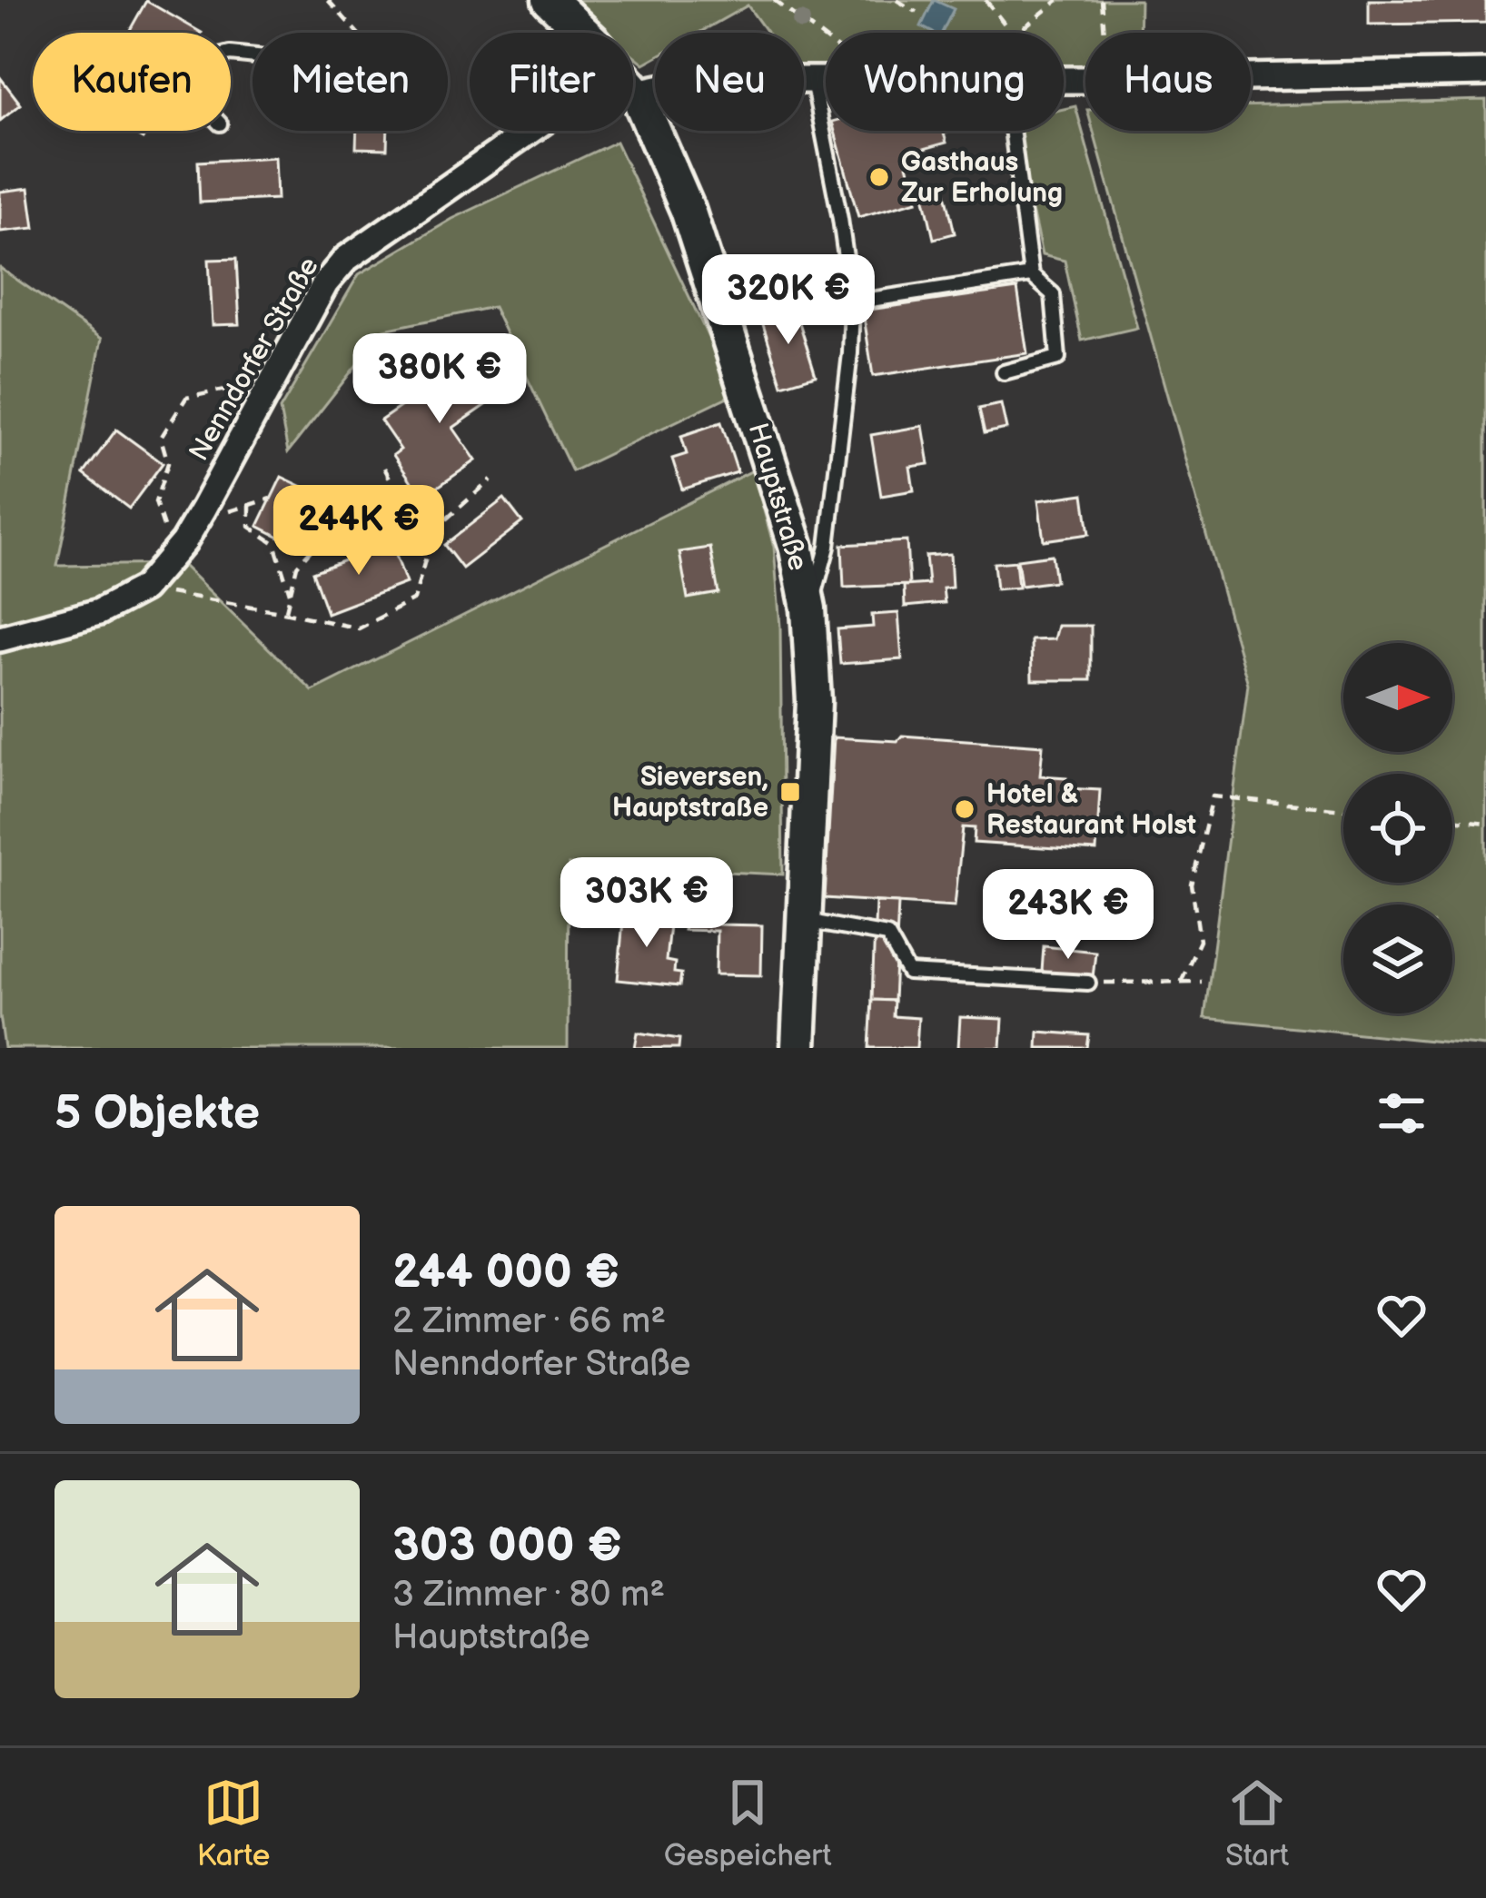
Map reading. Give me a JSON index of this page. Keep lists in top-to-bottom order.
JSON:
{
  "streets": {
    "street": ["Nenndorfer Straße", "Hauptstraße"]
  },
  "crossings": [
    ["Nenndorfer Straße", "Hauptstraße"]
  ],
  "places": {
    "other": ["Gasthaus Zur Erholung", "Hotel & Restaurant Holst"],
    "transit": ["Sieversen, Hauptstraße"]
  },
  "north": "right",
  "page": {
    "chip": [
      "Kaufen",
      "Mieten",
      "Filter",
      "Neu",
      "Wohnung",
      "Haus"
    ],
    "price": [
      "320K €",
      "380K €",
      "244K €",
      "303K €",
      "243K €"
    ],
    "heading": "5 Objekte",
    "list": [
      {
        "name": "244 000 €",
        "note": "2 Zimmer · 66 m² · Nenndorfer Straße"
      },
      {
        "name": "303 000 €",
        "note": "3 Zimmer · 80 m² · Hauptstraße"
      }
    ],
    "tabs": ["Karte", "Gespeichert", "Start"]
  }
}
